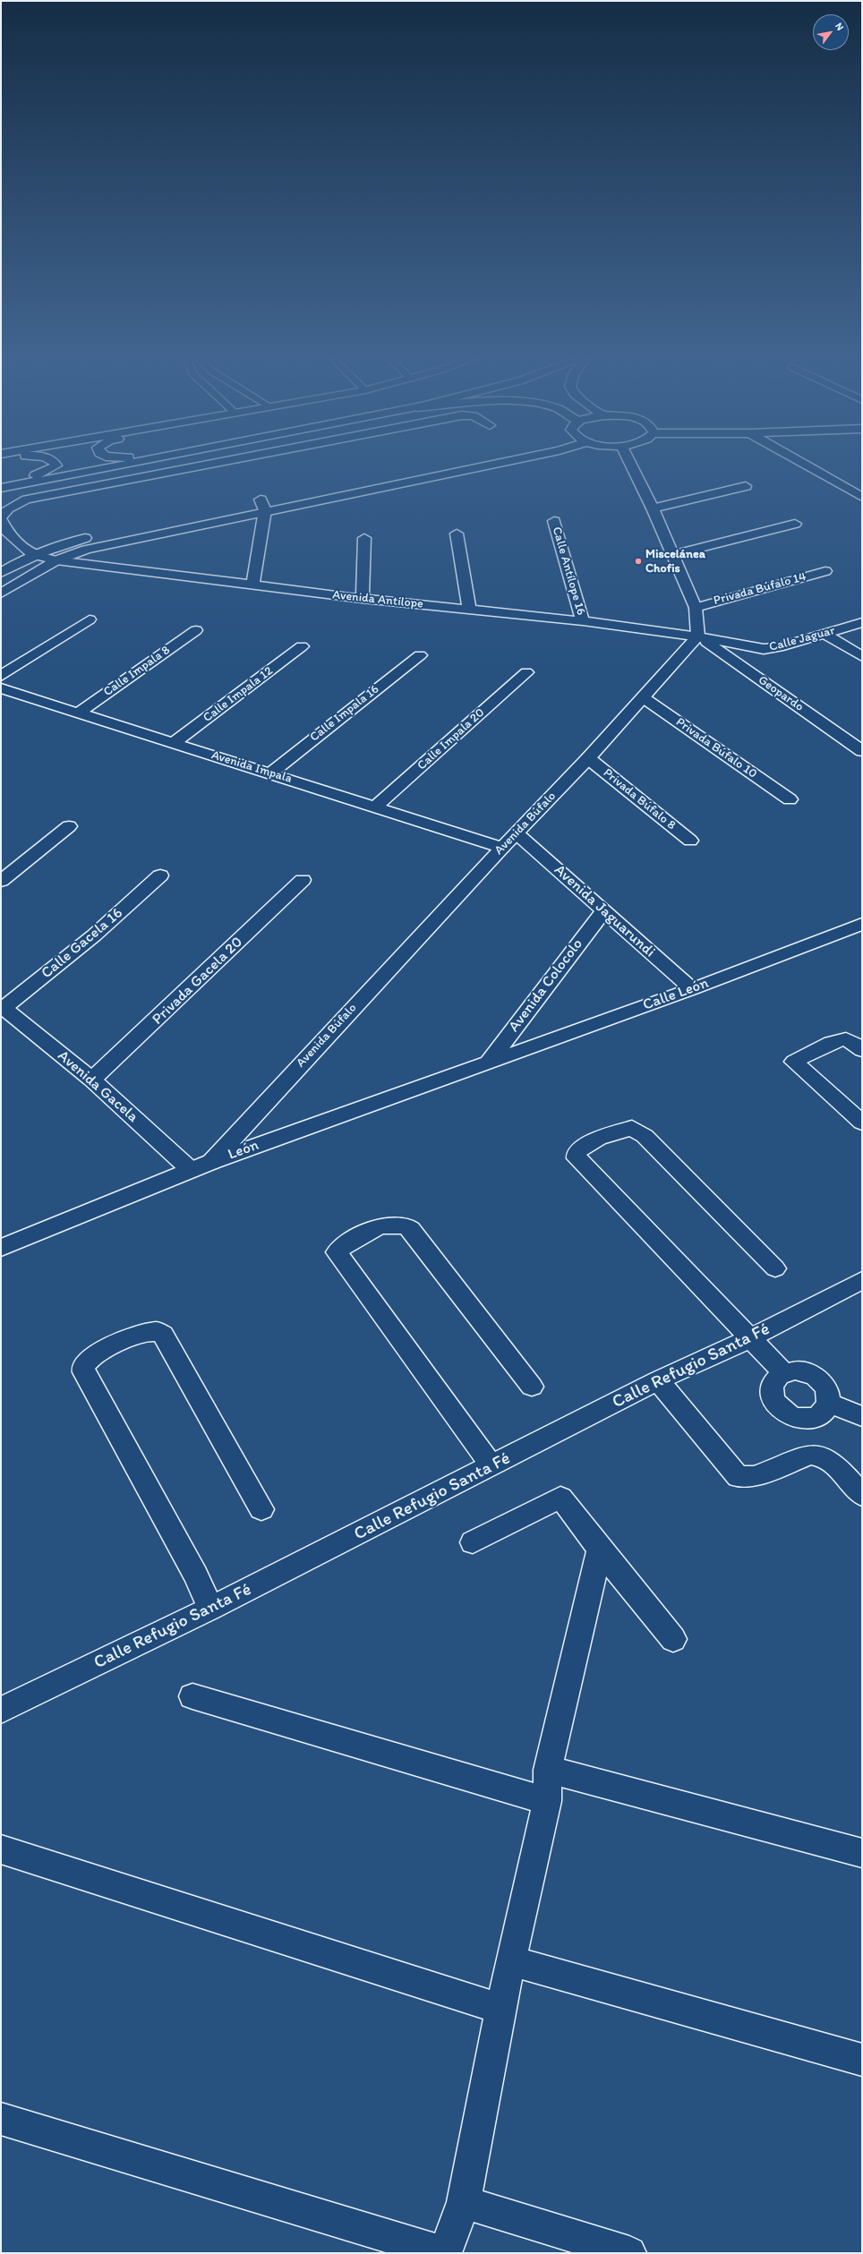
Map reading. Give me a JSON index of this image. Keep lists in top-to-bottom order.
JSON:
{
  "streets": {
    "main road": [
      "Calle Antílope 16",
      "Privada Búfalo 14",
      "Avenida Antílope",
      "Calle Jaguar",
      "Calle Impala 8",
      "Geopardo",
      "Calle Impala 12",
      "Calle Impala 16",
      "Calle Impala 20",
      "Privada Búfalo 10",
      "Avenida Impala",
      "Privada Búfalo 8",
      "Avenida Búfalo",
      "Avenida Jaguarundi",
      "Calle Gacela 16",
      "Privada Gacela 20",
      "Avenida Colocolo",
      "Calle León",
      "Avenida Gacela",
      "León",
      "Calle Refugio Santa Fé"
    ]
  },
  "crossings": [
    ["Calle Antílope 16", "Avenida Antílope"],
    ["Avenida Antílope", "Calle Jaguar"],
    ["Avenida Antílope", "Geopardo"],
    ["Avenida Antílope", "Avenida Búfalo"],
    ["Calle Jaguar", "Geopardo"],
    ["Calle Jaguar", "Avenida Búfalo"],
    ["Calle Impala 8", "Avenida Impala"],
    ["Geopardo", "Avenida Búfalo"],
    ["Calle Impala 12", "Avenida Impala"],
    ["Calle Impala 16", "Avenida Impala"],
    ["Calle Impala 20", "Avenida Impala"],
    ["Privada Búfalo 10", "Avenida Búfalo"],
    ["Avenida Impala", "Avenida Búfalo"],
    ["Privada Búfalo 8", "Avenida Búfalo"],
    ["Avenida Búfalo", "Avenida Jaguarundi"],
    ["Avenida Búfalo", "León"],
    ["Avenida Jaguarundi", "Avenida Colocolo"],
    ["Avenida Jaguarundi", "Calle León"],
    ["Calle Gacela 16", "Avenida Gacela"],
    ["Privada Gacela 20", "Avenida Gacela"],
    ["Avenida Colocolo", "Calle León"],
    ["Avenida Colocolo", "León"],
    ["Calle León", "León"],
    ["Avenida Gacela", "León"]
  ],
  "places": ["Miscelánea Chofis"],
  "north": "top right"
}
